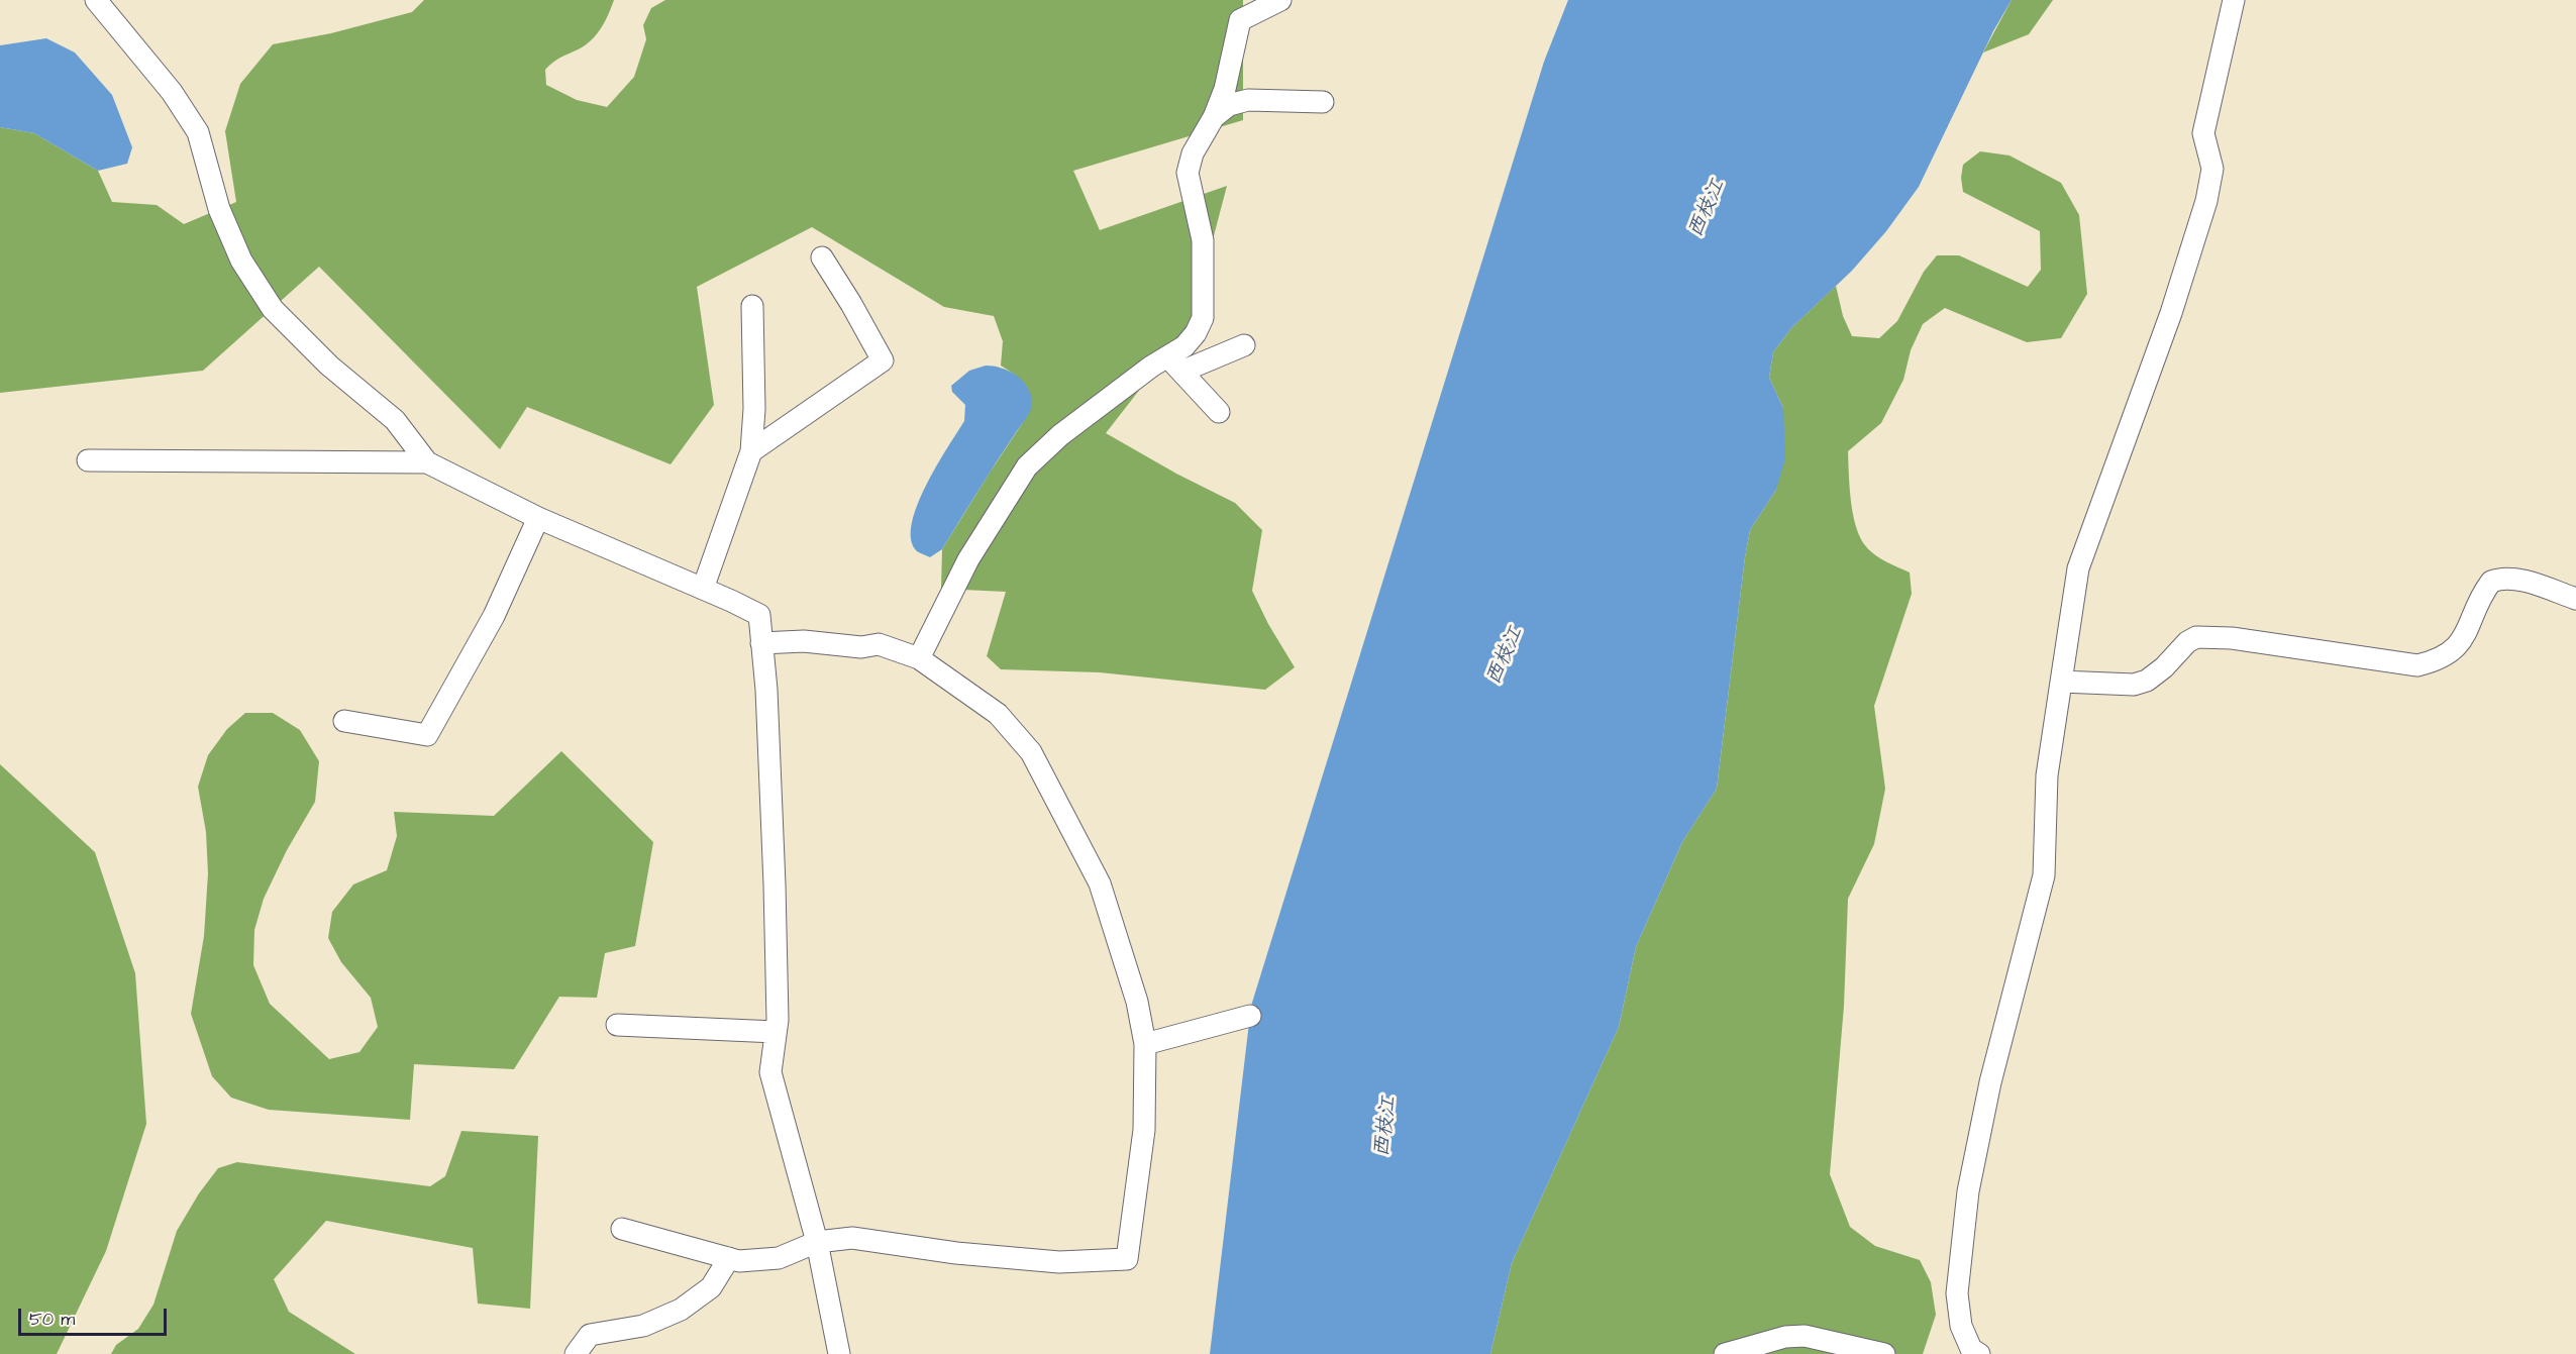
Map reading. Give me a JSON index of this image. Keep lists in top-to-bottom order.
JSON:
{
  "water": ["西枝江"],
  "scale_bar": "50 m"
}
